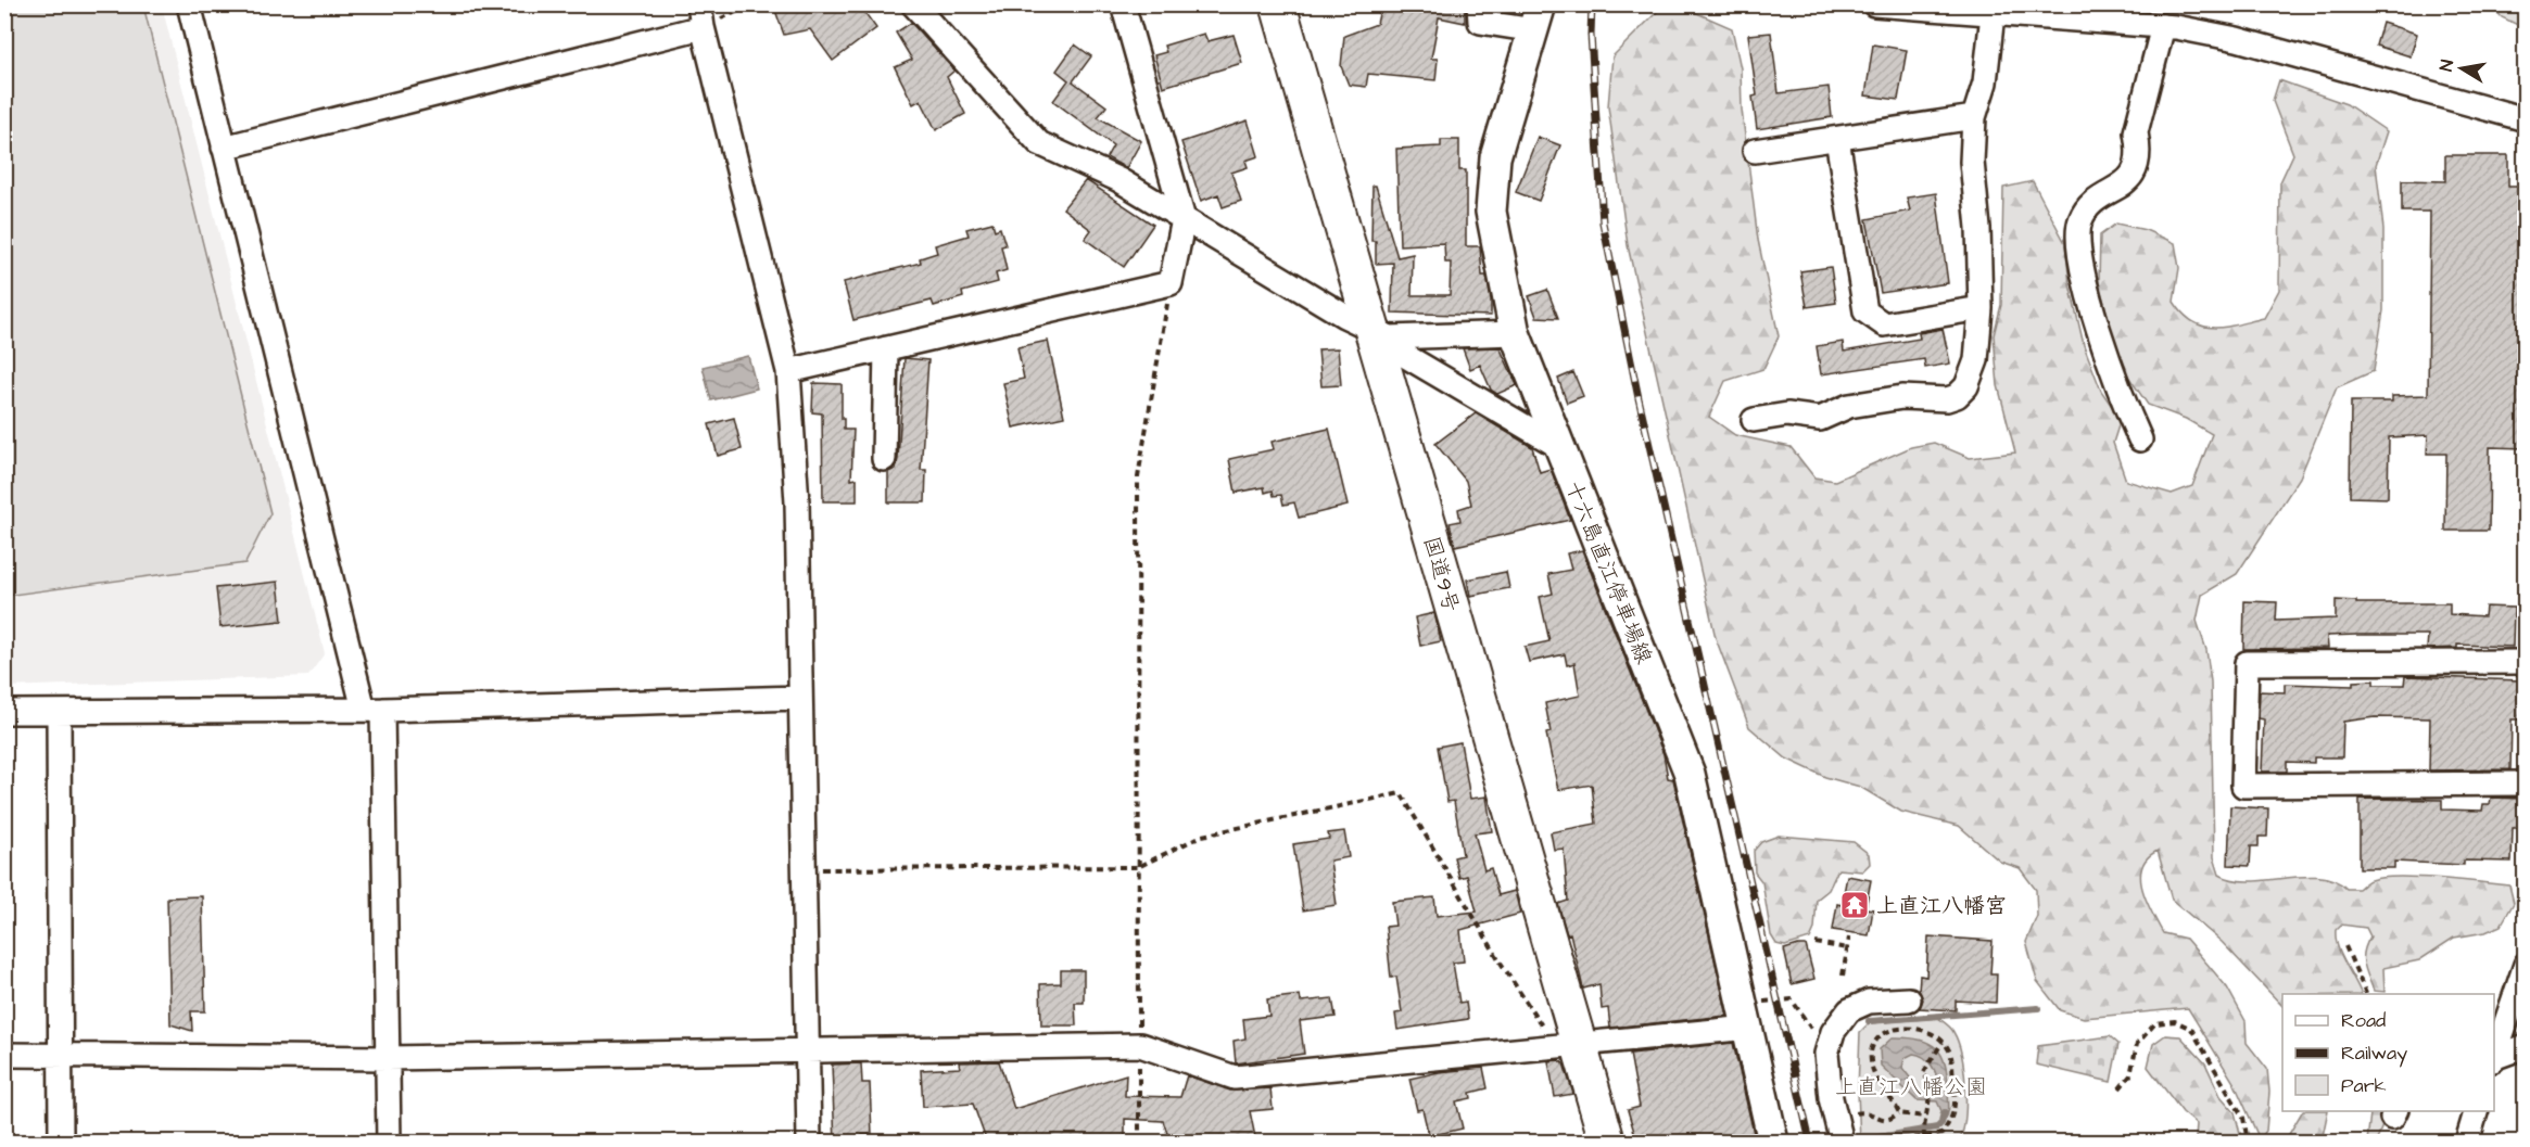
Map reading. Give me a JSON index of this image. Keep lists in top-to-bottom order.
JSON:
{
  "streets": {
    "highway": ["国道9号"],
    "main road": ["十六島直江停車場線"]
  },
  "parks": ["上直江八幡公園"],
  "places": {
    "temple": ["上直江八幡宮"]
  },
  "legend": ["Road", "Railway", "Park"],
  "north": "left"
}
